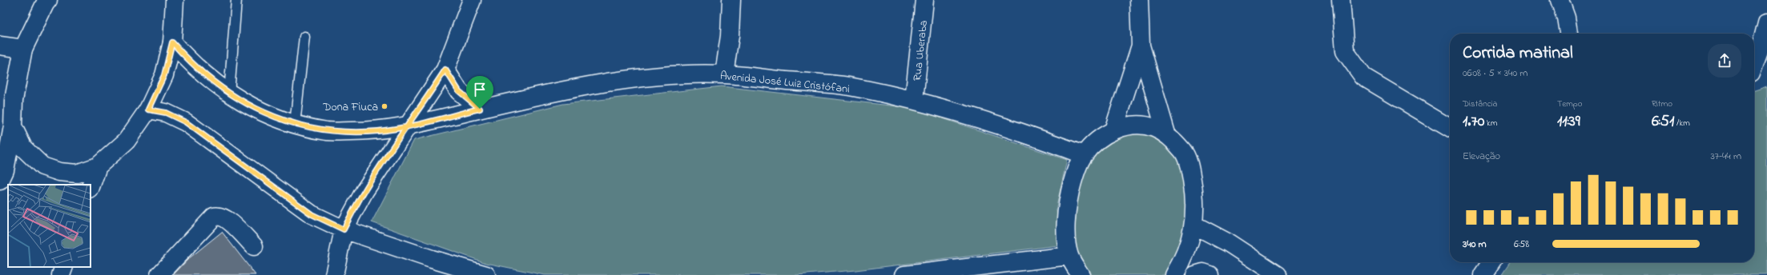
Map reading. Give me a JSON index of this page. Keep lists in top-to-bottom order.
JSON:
{
  "streets": {
    "street": ["Rua Uberaba", "Avenida José Luiz Cristófani"]
  },
  "crossings": [
    ["Rua Uberaba", "Avenida José Luiz Cristófani"]
  ],
  "places": ["Dona Fiuca"],
  "page": {
    "heading": ["Corrida matinal", "06:08 · 5 × 340 m"],
    "stats": [
      ["Distância", "1.70 km"],
      ["Tempo", "11:39"],
      ["Ritmo", "6:51 /km"]
    ],
    "chart": ["Elevação", "37–44 m"],
    "list": [
      {
        "name": "340 m",
        "note": "6:58"
      }
    ]
  }
}
